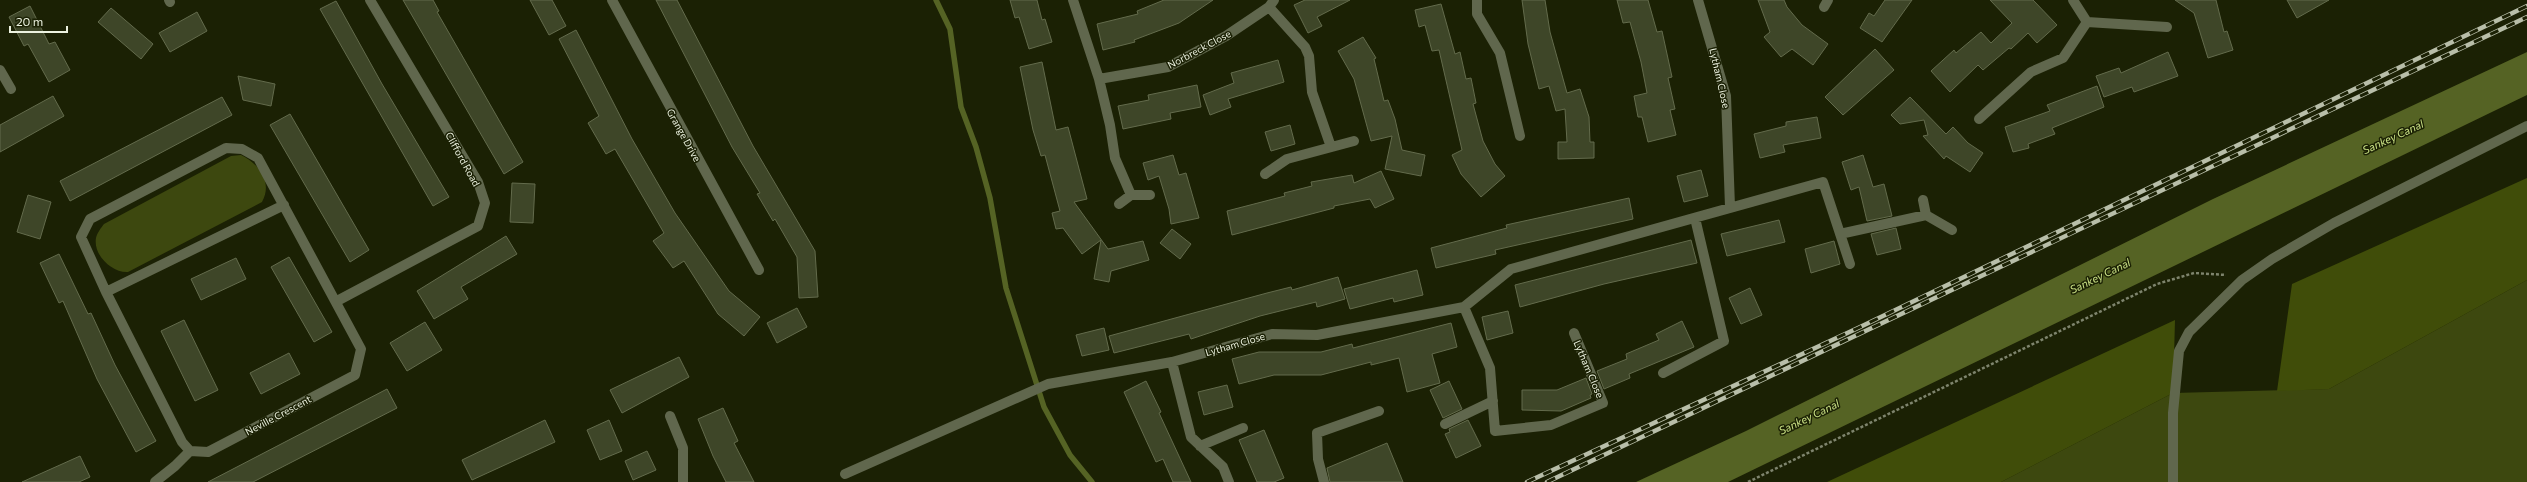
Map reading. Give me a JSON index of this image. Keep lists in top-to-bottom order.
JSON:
{
  "streets": {
    "street": [
      "Norbreck Close",
      "Lytham Close",
      "Grange Drive",
      "Clifford Road",
      "Neville Crescent"
    ]
  },
  "crossings": [
    ["Clifford Road", "Neville Crescent"]
  ],
  "water": ["Sankey Canal"],
  "scale_bar": "20 m"
}
